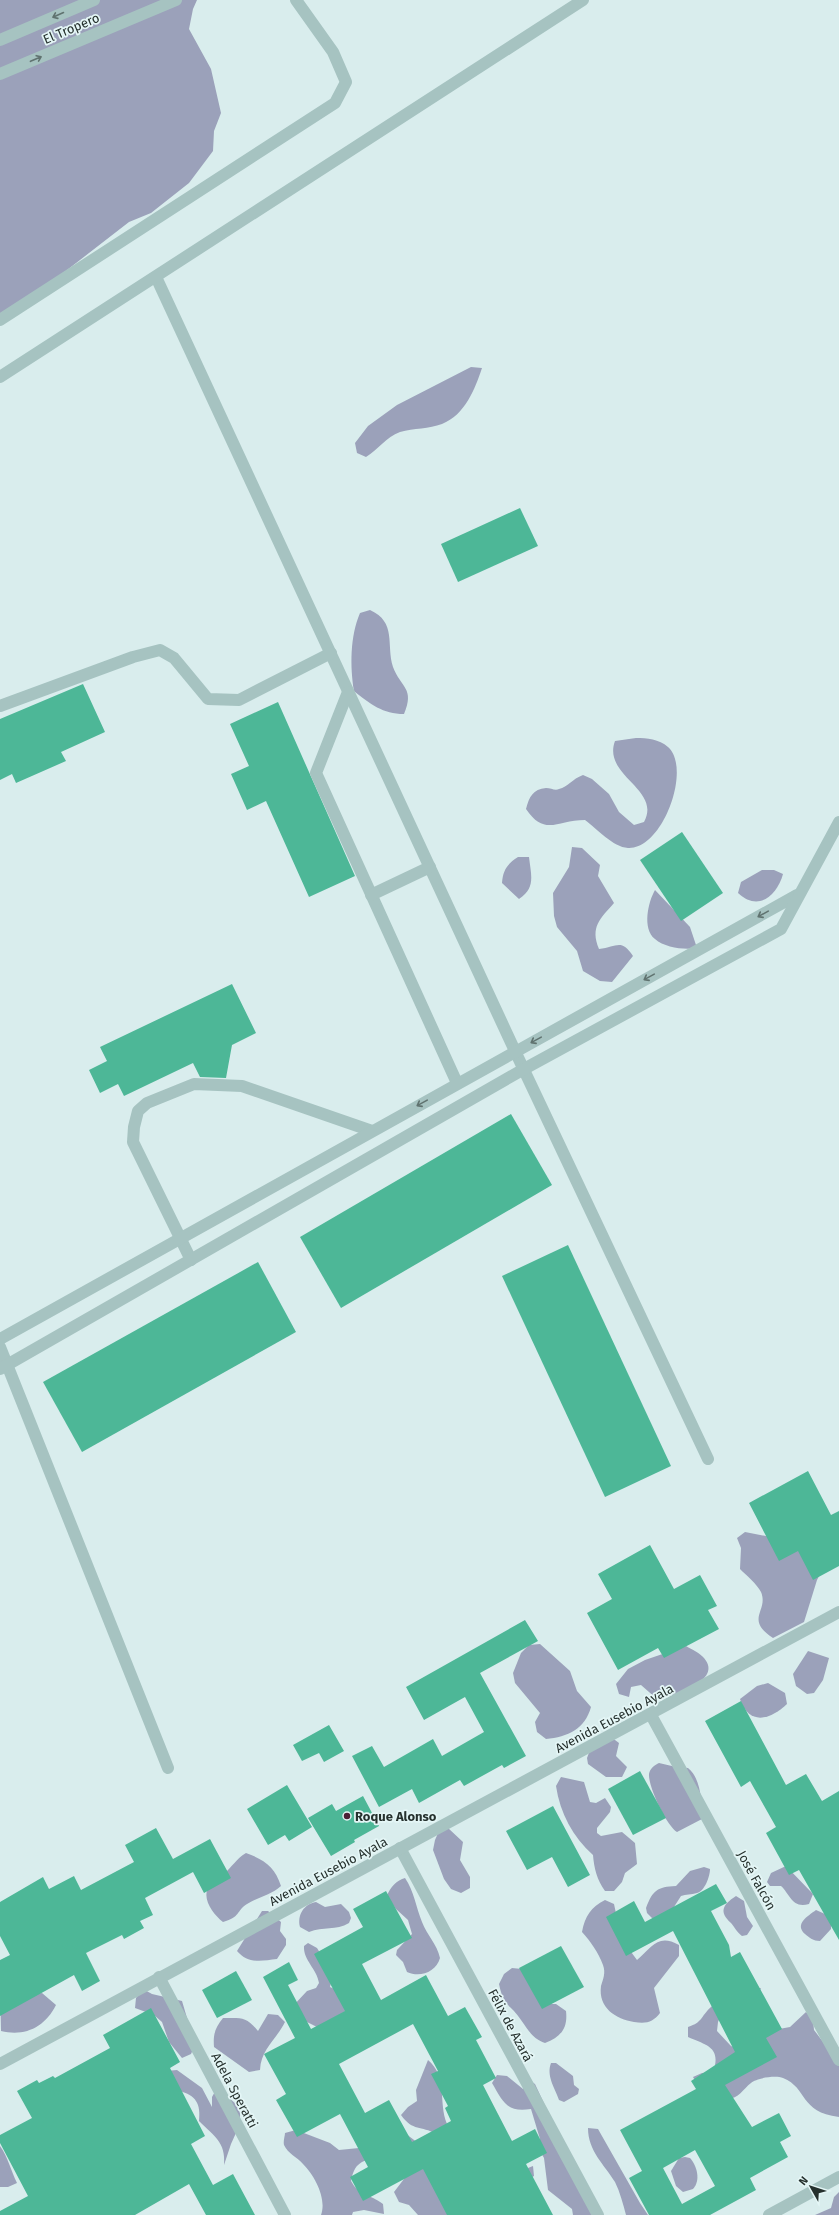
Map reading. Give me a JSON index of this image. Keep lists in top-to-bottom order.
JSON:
{
  "streets": {
    "street": [
      "El Tropero",
      "Avenida Eusebio Ayala",
      "José Falcón",
      "Félix de Azará",
      "Adela Speratti"
    ]
  },
  "crossings": [
    ["Avenida Eusebio Ayala", "José Falcón"],
    ["Avenida Eusebio Ayala", "Félix de Azará"],
    ["Avenida Eusebio Ayala", "Adela Speratti"]
  ],
  "places": ["Roque Alonso"],
  "north": "top left"
}
